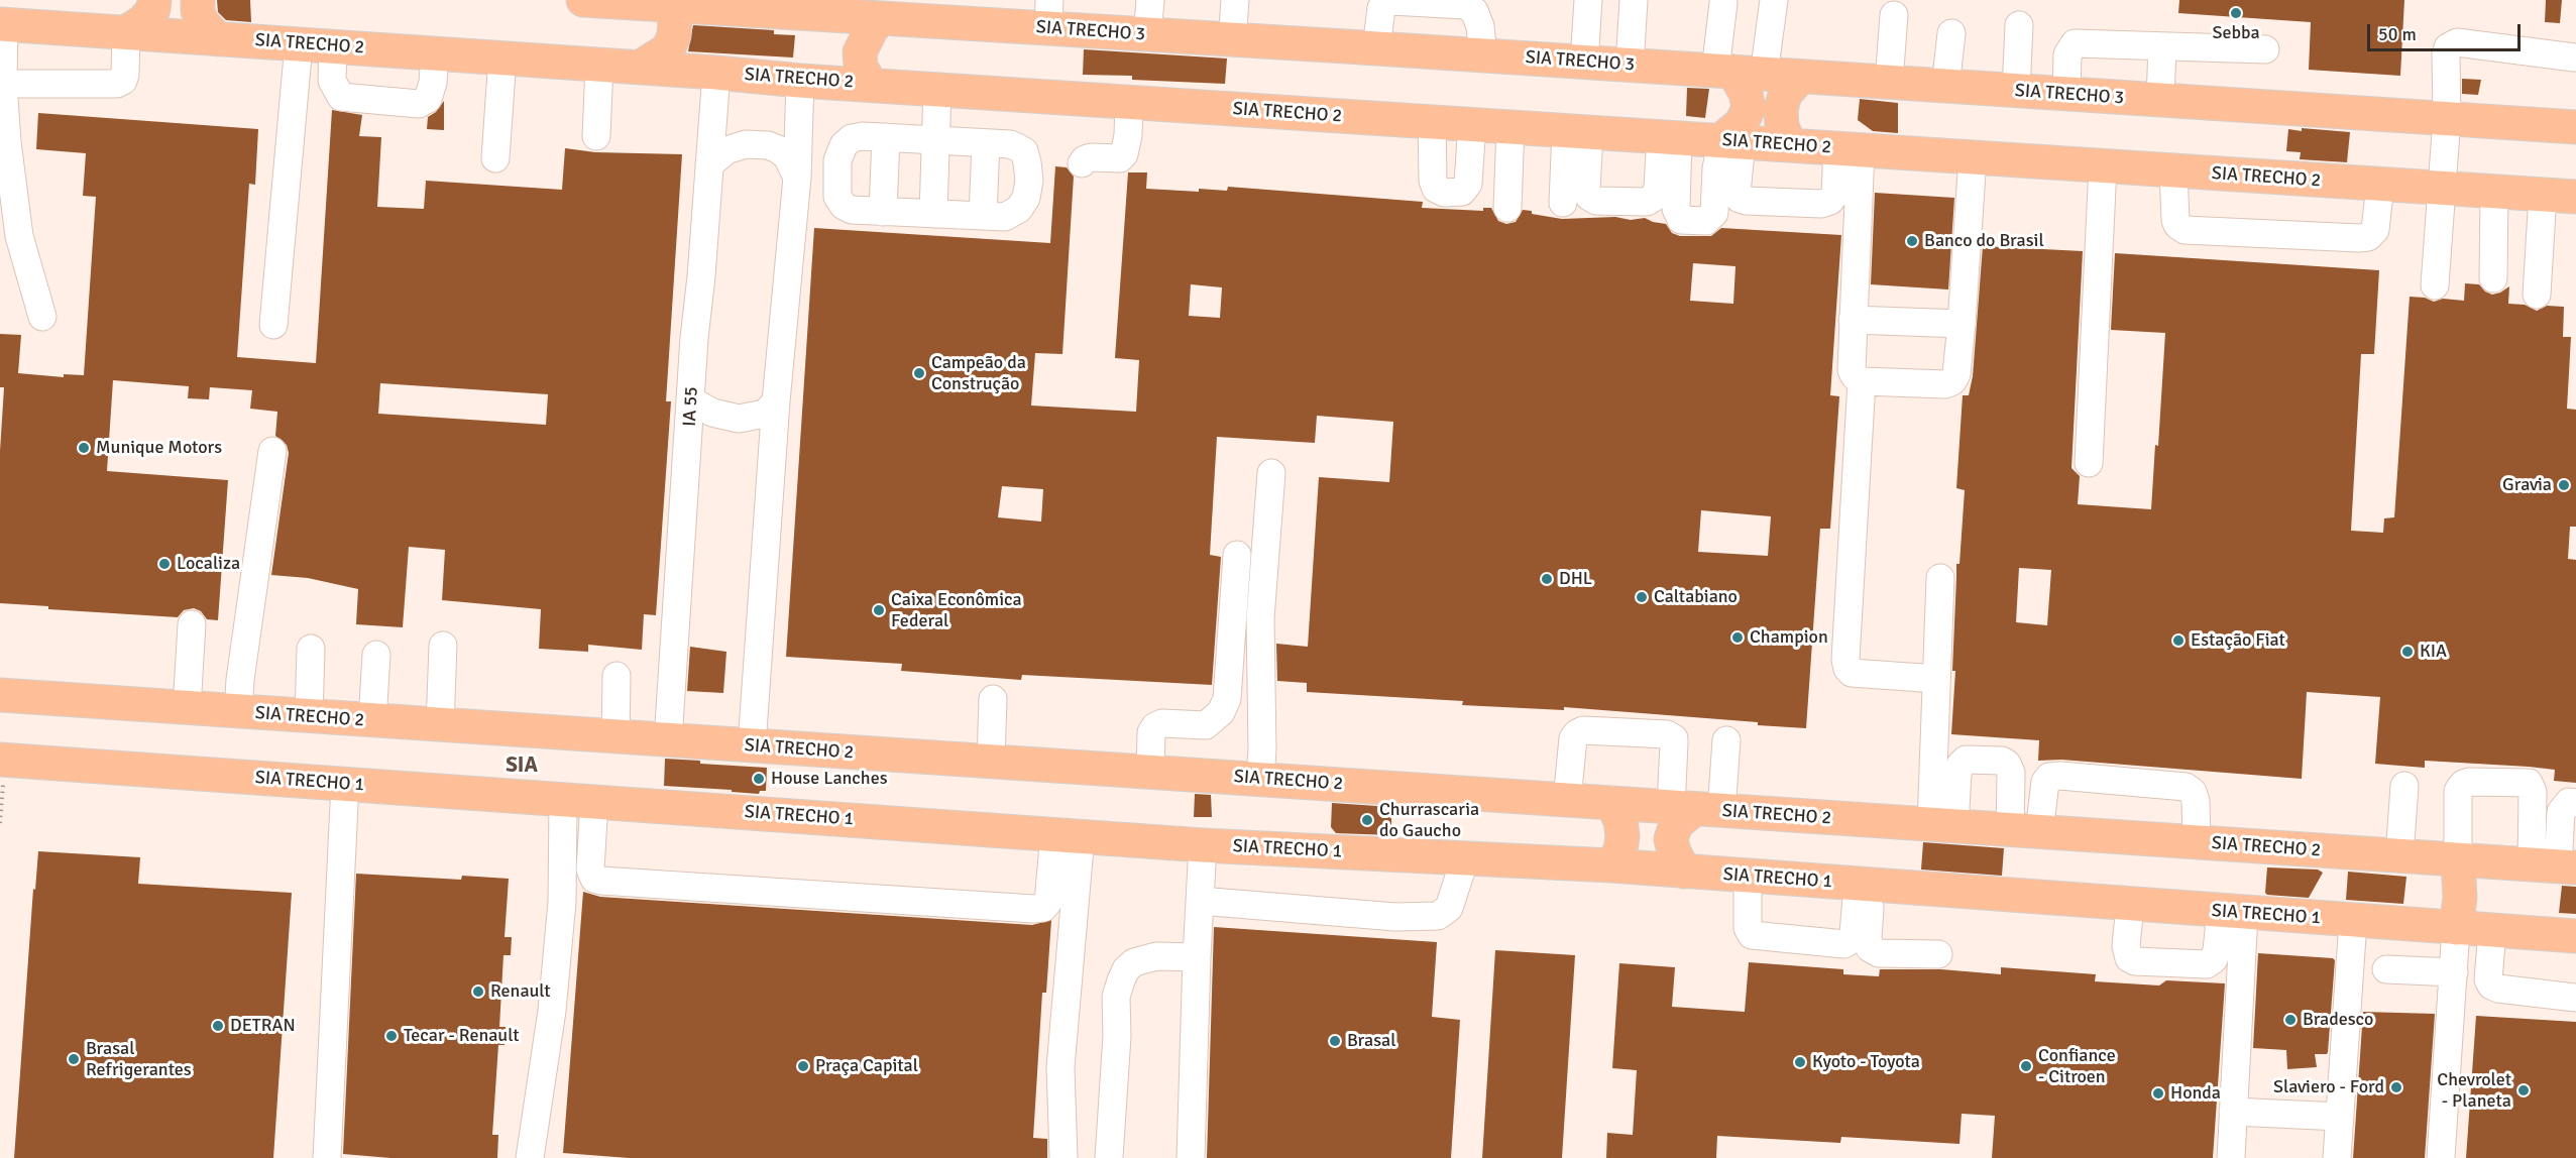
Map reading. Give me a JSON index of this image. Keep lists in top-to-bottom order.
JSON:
{
  "streets": {
    "main road": ["SIA TRECHO 3", "SIA TRECHO 2", "SIA TRECHO 1"],
    "street": ["IA 55"]
  },
  "crossings": [
    ["SIA TRECHO 2", "IA 55"]
  ],
  "districts": ["SIA"],
  "places": [
    "Sebba",
    "Banco do Brasil",
    "Campeão da Construção",
    "Munique Motors",
    "Gravia",
    "Localiza",
    "DHL",
    "Caltabiano",
    "Caixa Econômica Federal",
    "Champion",
    "Estação Fiat",
    "KIA",
    "House Lanches",
    "Churrascaria do Gaucho",
    "Renault",
    "Bradesco",
    "DETRAN",
    "Tecar - Renault",
    "Brasal",
    "Brasal Refrigerantes",
    "Kyoto - Toyota",
    "Praça Capital",
    "Confiance - Citroen",
    "Slaviero - Ford",
    "Chevrolet - Planeta",
    "Honda"
  ],
  "scale_bar": "50 m"
}
